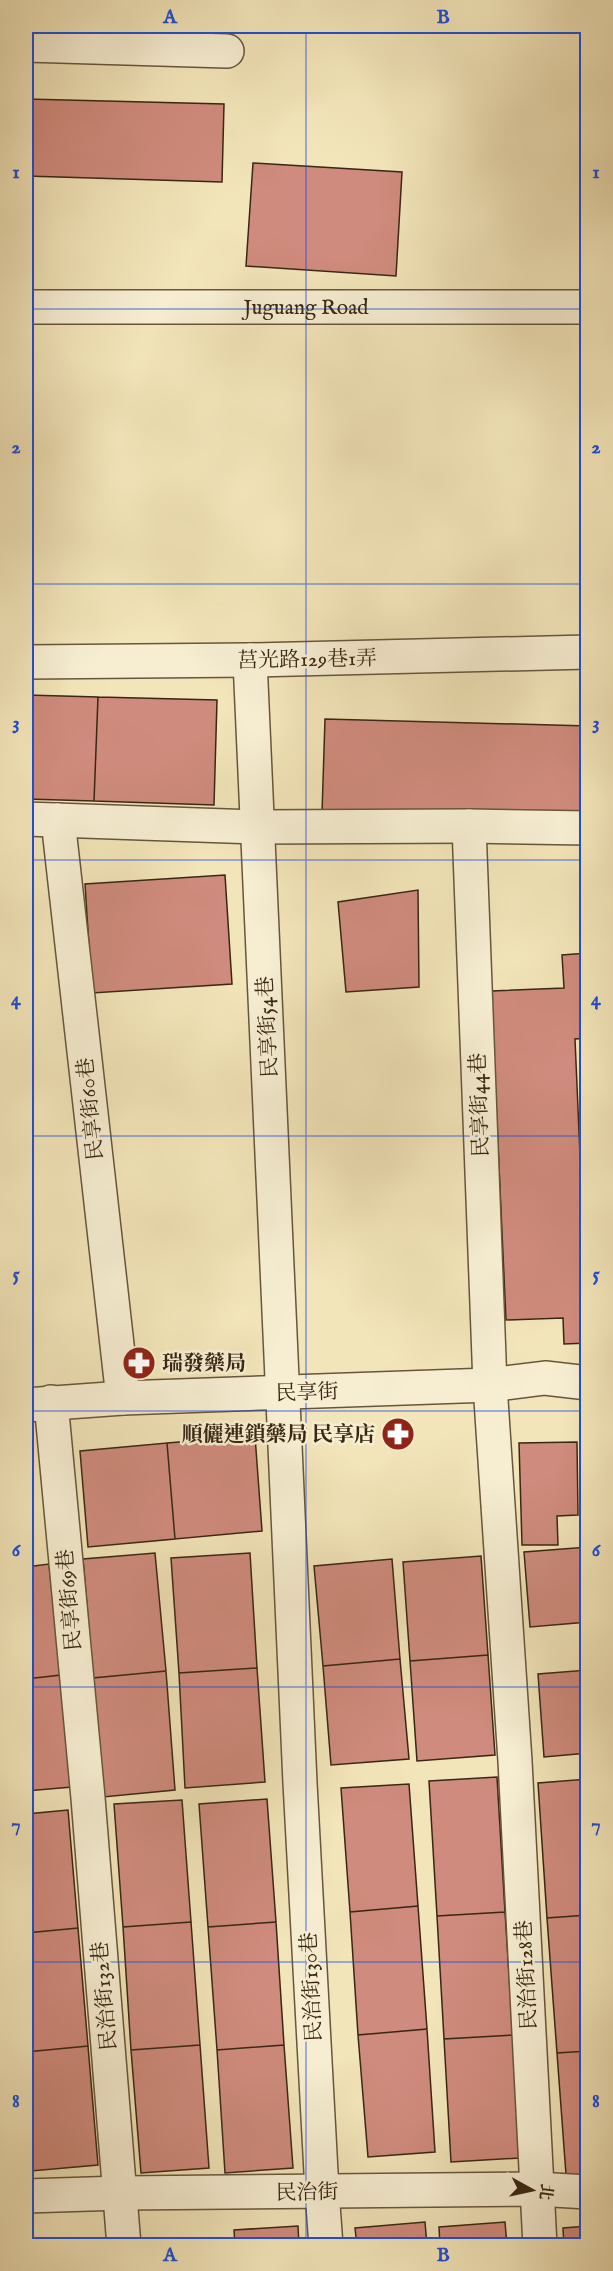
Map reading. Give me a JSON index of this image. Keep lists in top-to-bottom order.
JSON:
{
  "streets": {
    "street": [
      "Juguang Road",
      "莒光路129巷1弄",
      "民享街54巷",
      "民享街44巷",
      "民享街60巷",
      "民享街",
      "民享街69巷",
      "民治街128巷",
      "民治街130巷",
      "民治街132巷",
      "民治街"
    ]
  },
  "crossings": [
    ["莒光路129巷1弄", "民享街54巷"],
    ["民享街54巷", "民享街"],
    ["民享街54巷", "民治街130巷"],
    ["民享街44巷", "民享街"],
    ["民享街44巷", "民治街128巷"],
    ["民享街60巷", "民享街"],
    ["民享街", "民享街69巷"],
    ["民享街69巷", "民治街132巷"],
    ["民治街128巷", "民治街"],
    ["民治街130巷", "民治街"],
    ["民治街132巷", "民治街"]
  ],
  "places": {
    "pharmacy": ["瑞發藥局", "順儷連鎖藥局 民享店"]
  },
  "north": "right",
  "grid": {
    "columns": ["A", "B"],
    "rows": [
      "1",
      "2",
      "3",
      "4",
      "5",
      "6",
      "7",
      "8"
    ]
  }
}
